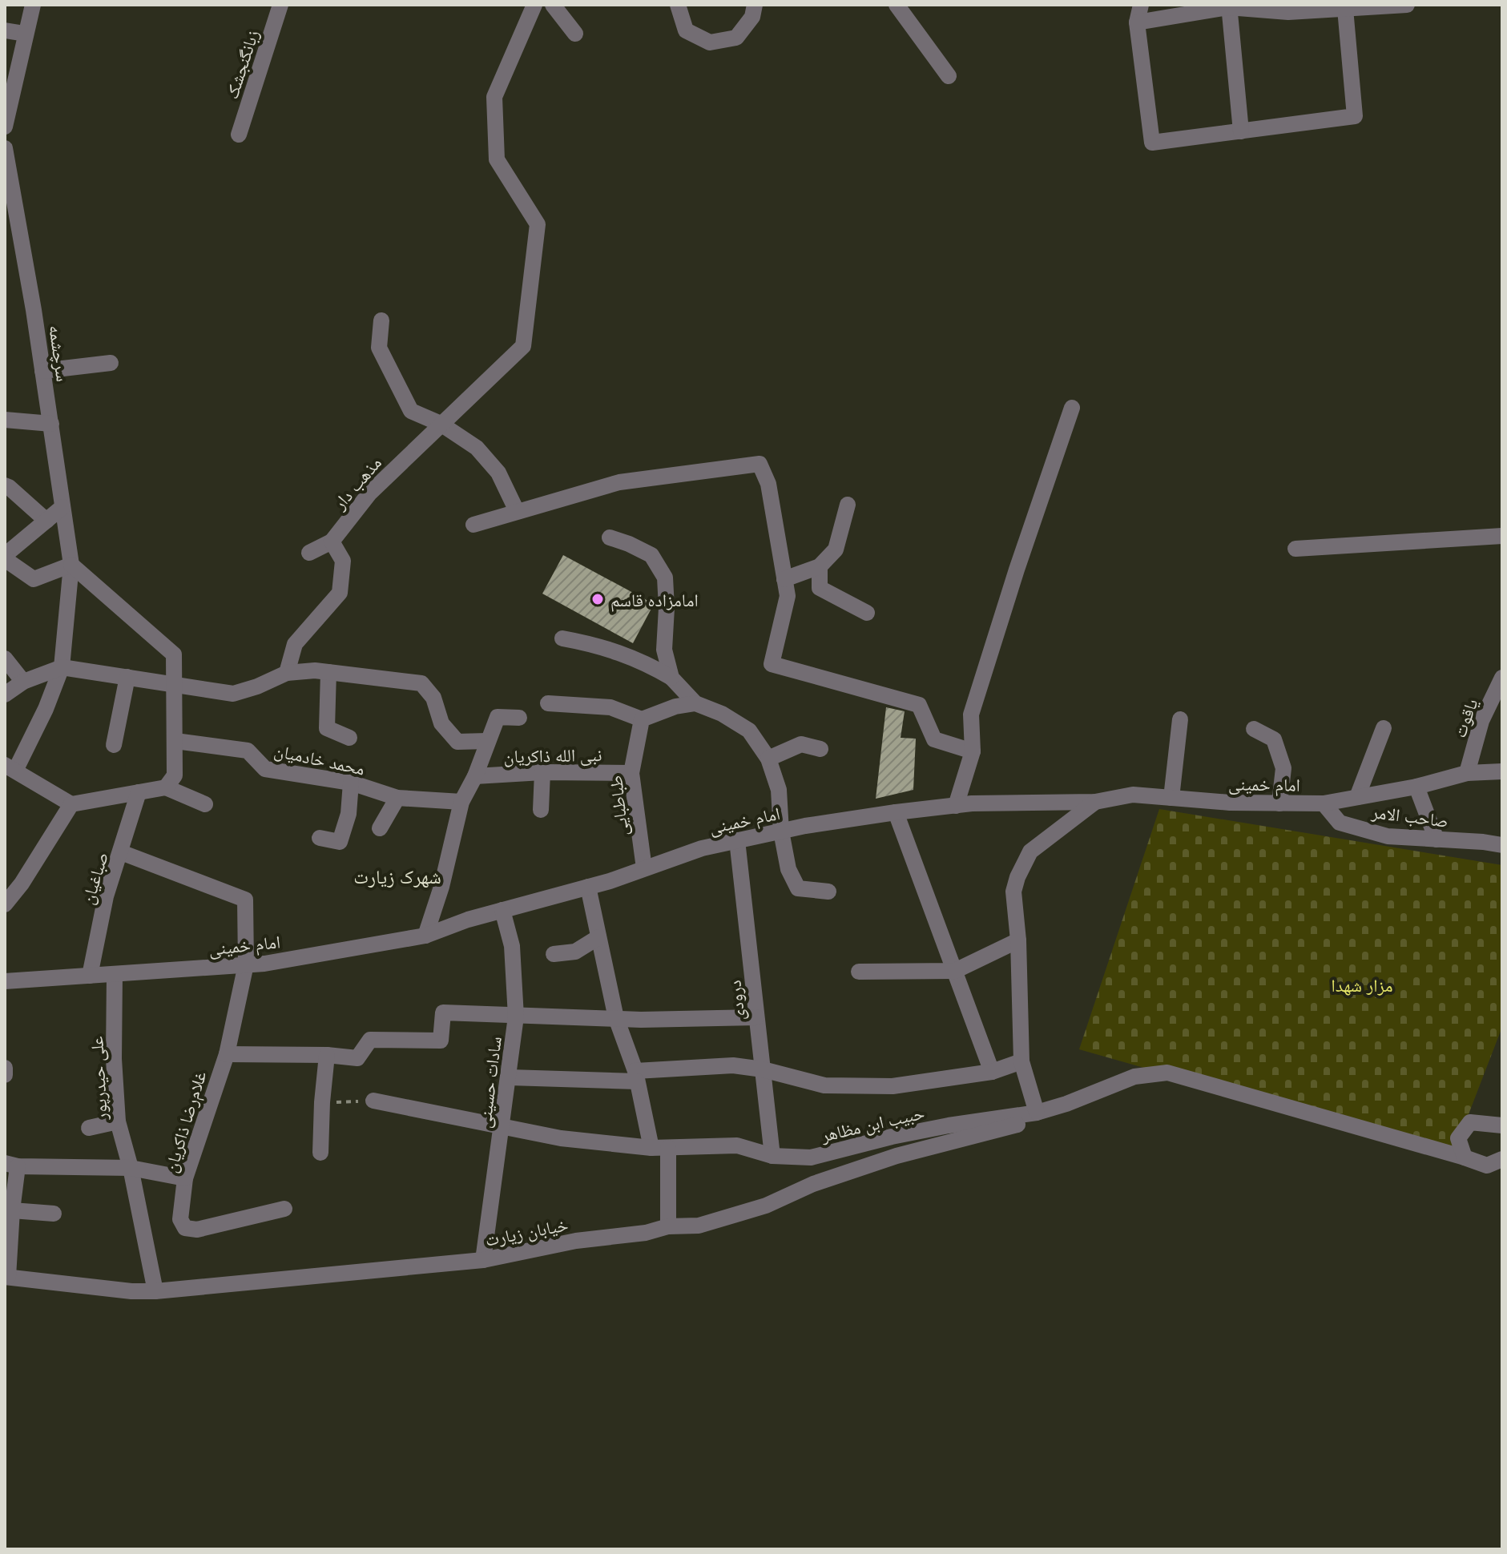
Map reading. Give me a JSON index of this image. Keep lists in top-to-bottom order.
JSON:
{
  "streets": {
    "street": [
      "زبانگنجشک",
      "سرچشمه",
      "مذهب دار",
      "یاقوت",
      "نبی الله ذاکریان",
      "محمد خادمیان",
      "امام خمینی",
      "طباطبایی",
      "صاحب الامر",
      "صباغیان",
      "درودی",
      "علی حیدرپور",
      "سادات حسینی",
      "غلام‌رضا ذاکریان",
      "حبیب ابن مظاهر",
      "خیابان زیارت"
    ]
  },
  "crossings": [
    ["یاقوت", "امام خمینی"],
    ["نبی الله ذاکریان", "طباطبایی"],
    ["امام خمینی", "طباطبایی"],
    ["امام خمینی", "صاحب الامر"],
    ["امام خمینی", "صباغیان"],
    ["امام خمینی", "درودی"],
    ["امام خمینی", "علی حیدرپور"],
    ["امام خمینی", "سادات حسینی"],
    ["امام خمینی", "غلام‌رضا ذاکریان"],
    ["صباغیان", "غلام‌رضا ذاکریان"],
    ["درودی", "حبیب ابن مظاهر"],
    ["علی حیدرپور", "خیابان زیارت"],
    ["سادات حسینی", "حبیب ابن مظاهر"],
    ["سادات حسینی", "خیابان زیارت"],
    ["حبیب ابن مظاهر", "خیابان زیارت"]
  ],
  "districts": ["شهرک زیارت"],
  "parks": ["مزار شهدا"],
  "places": ["امامزاده قاسم"]
}
